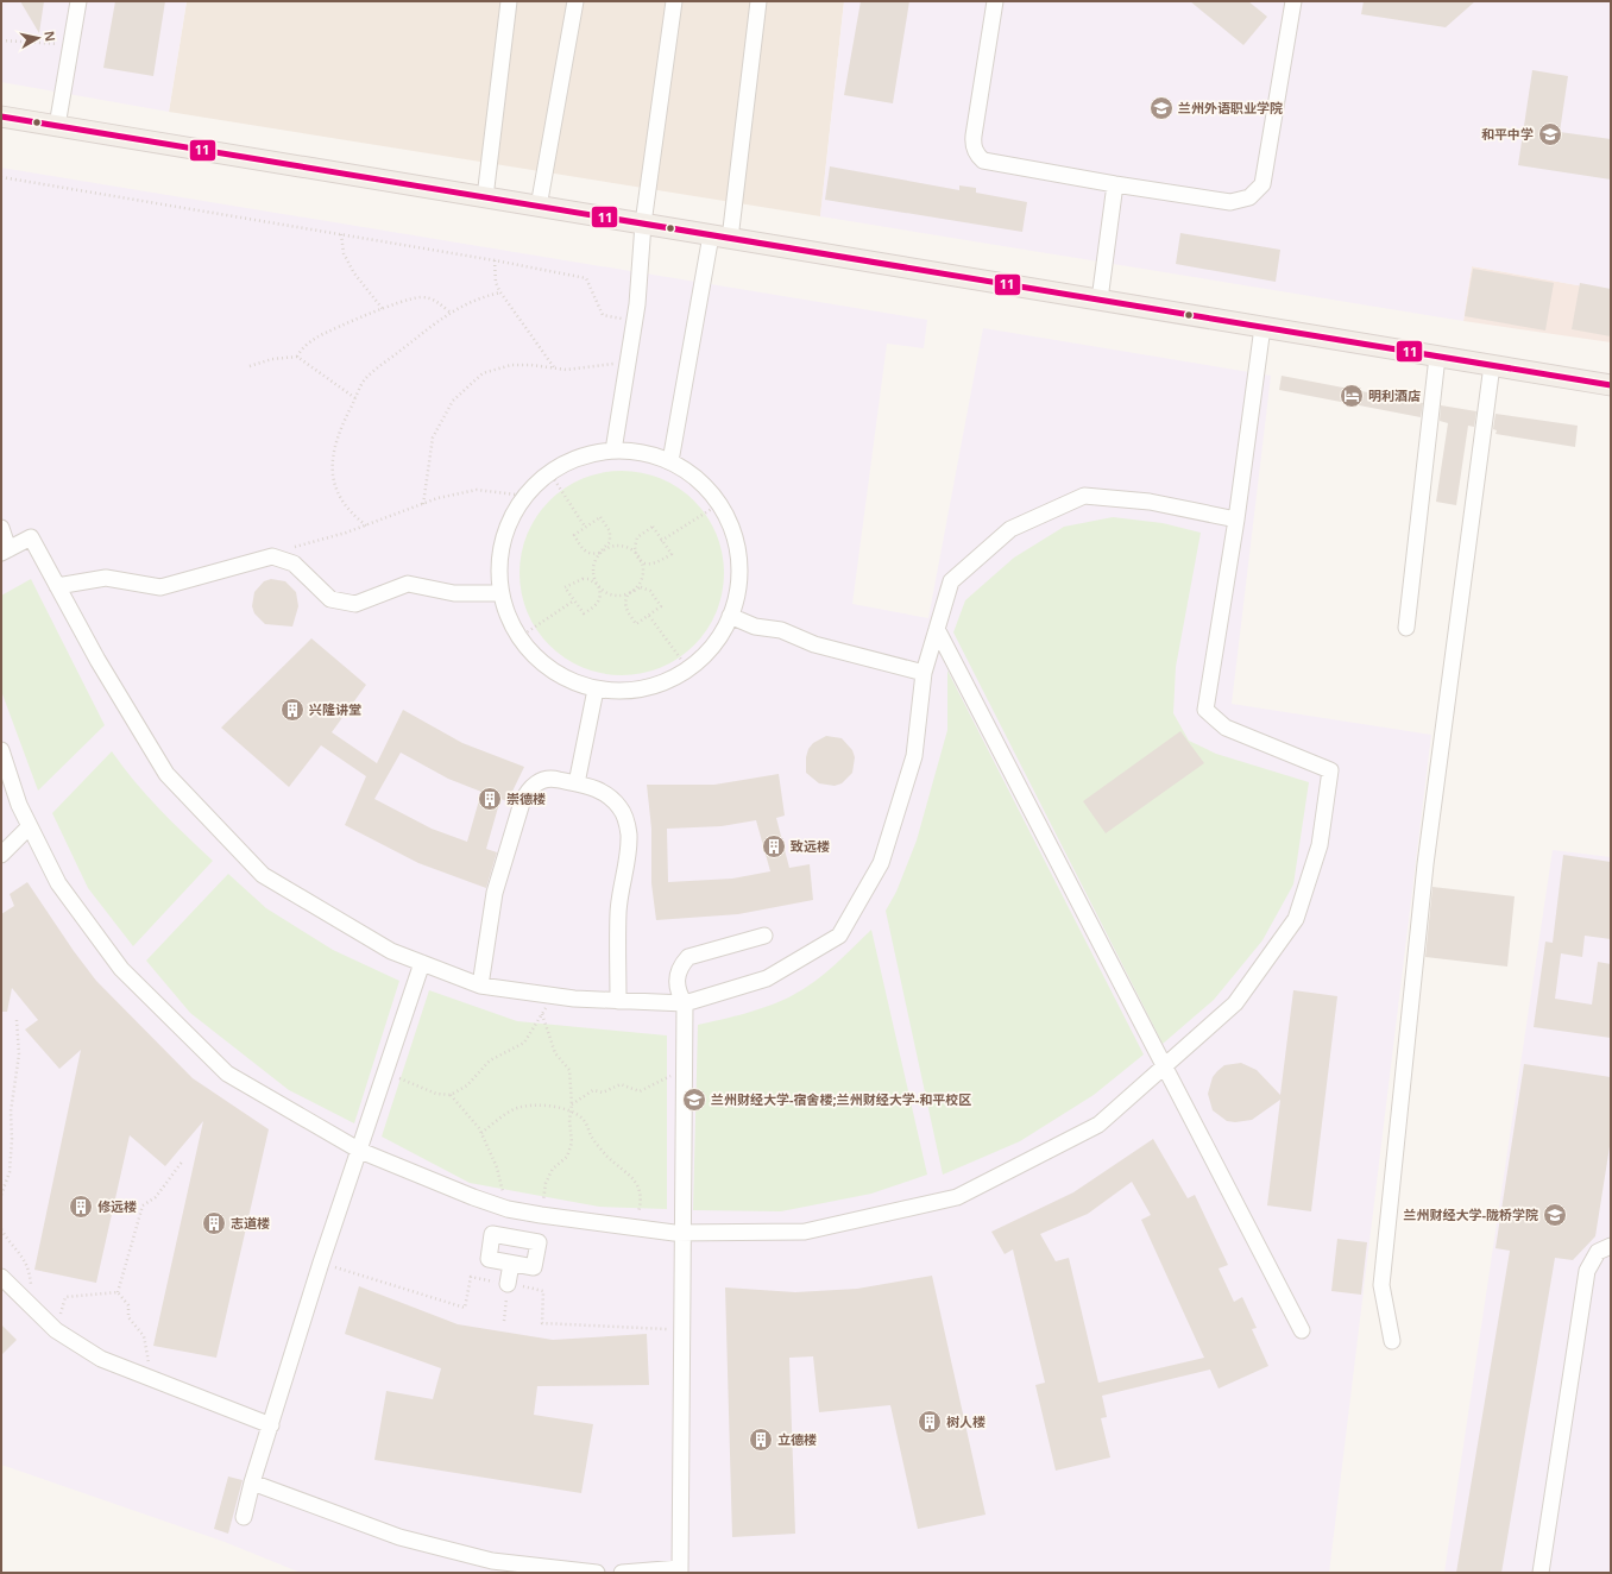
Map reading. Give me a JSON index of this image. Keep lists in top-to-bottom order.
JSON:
{
  "places": {
    "school or university": [
      "兰州外语职业学院",
      "和平中学",
      "兰州财经大学-宿舍楼;兰州财经大学-和平校区",
      "兰州财经大学-陇桥学院"
    ],
    "hotel": ["明利酒店"],
    "building": [
      "兴隆讲堂",
      "崇德楼",
      "致远楼",
      "修远楼",
      "志道楼",
      "树人楼",
      "立德楼"
    ]
  },
  "lines": ["transit line 11"],
  "north": "right"
}
